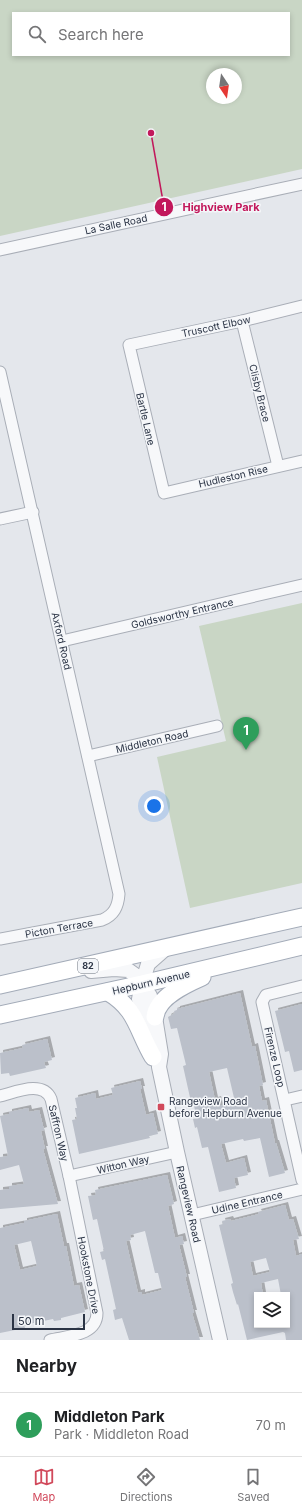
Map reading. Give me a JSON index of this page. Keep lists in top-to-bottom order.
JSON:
{
  "streets": {
    "main road": ["82", "Hepburn Avenue"],
    "street": [
      "La Salle Road",
      "Truscott Elbow",
      "Clisby Brace",
      "Bartle Lane",
      "Hudleston Rise",
      "Goldsworthy Entrance",
      "Axford Road",
      "Middleton Road",
      "Picton Terrace",
      "Firenze Loop",
      "Saffron Way",
      "Witton Way",
      "Udine Entrance",
      "Rangeview Road",
      "Hookstone Drive"
    ]
  },
  "crossings": [
    ["Truscott Elbow", "Clisby Brace"],
    ["Truscott Elbow", "Bartle Lane"],
    ["Clisby Brace", "Hudleston Rise"],
    ["Bartle Lane", "Hudleston Rise"],
    ["Goldsworthy Entrance", "Axford Road"],
    ["Axford Road", "Middleton Road"],
    ["Axford Road", "Picton Terrace"],
    ["82", "Rangeview Road"],
    ["Hepburn Avenue", "Rangeview Road"],
    ["Saffron Way", "Witton Way"],
    ["Saffron Way", "Hookstone Drive"],
    ["Witton Way", "Rangeview Road"],
    ["Witton Way", "Hookstone Drive"],
    ["Udine Entrance", "Rangeview Road"]
  ],
  "places": {
    "other": ["Highview Park"],
    "transit": ["Rangeview Road before Hepburn Avenue"]
  },
  "scale_bar": "50 m",
  "north": "bottom",
  "page": {
    "search": "Search here",
    "pins": "1",
    "scale": "50 m",
    "heading": "Nearby",
    "list": [
      {
        "mark": "1",
        "name": "Middleton Park",
        "note": "Park · Middleton Road",
        "value": "70 m"
      }
    ],
    "nav": ["Map", "Directions", "Saved"]
  }
}
